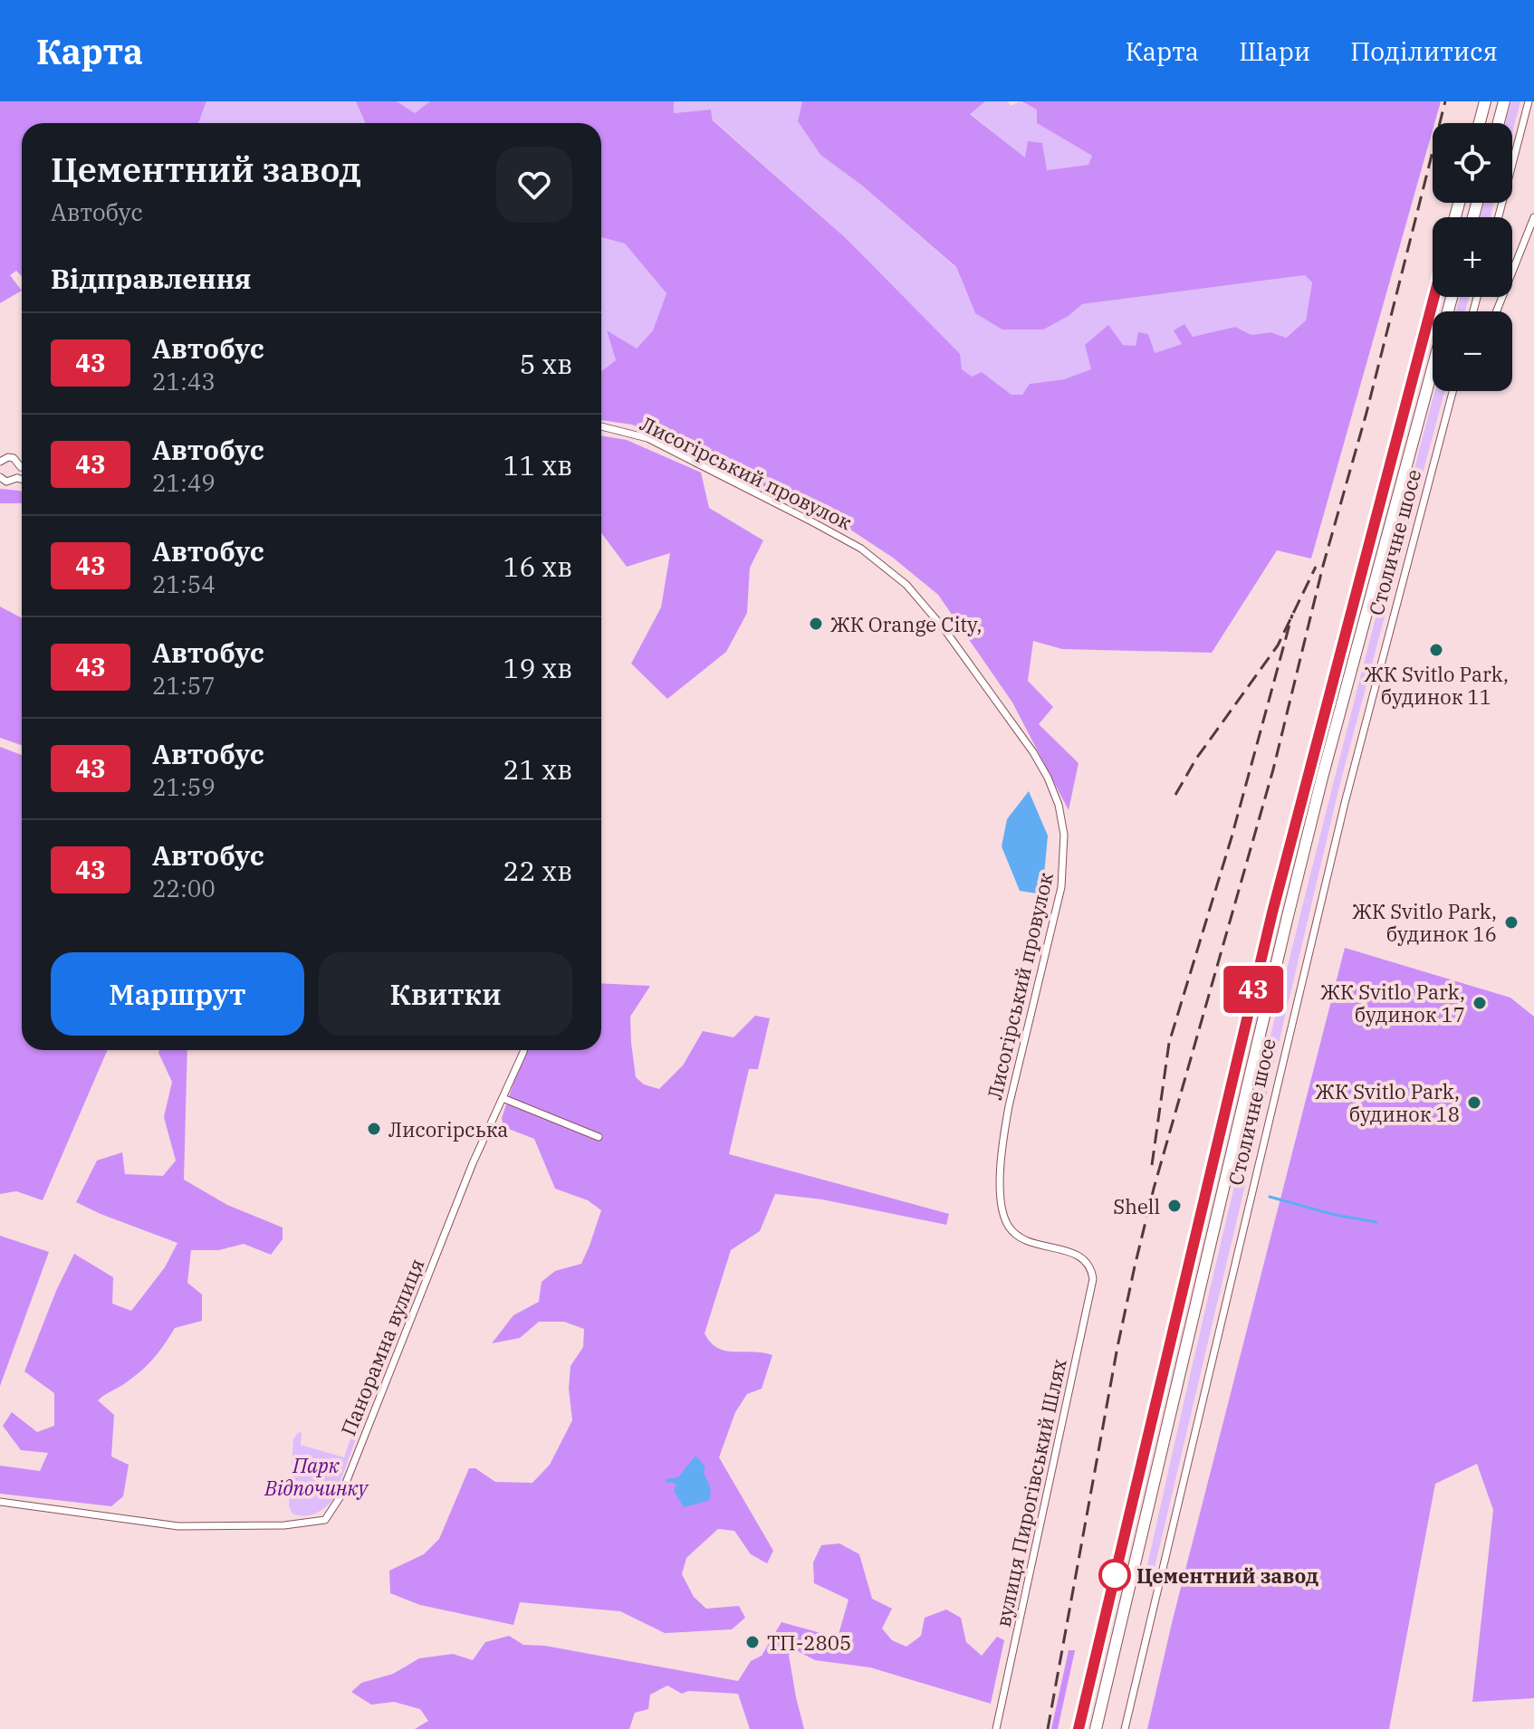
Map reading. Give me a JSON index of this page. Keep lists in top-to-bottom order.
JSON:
{
  "streets": {
    "highway": ["Столичне шосе"],
    "street": ["Лисогірський провулок", "Панорамна вулиця", "вулиця Пирогівський Шлях"]
  },
  "crossings": [
    ["Лисогірський провулок", "вулиця Пирогівський Шлях"]
  ],
  "parks": ["Парк Відпочинку"],
  "places": [
    "ЖК Orange City,",
    "ЖК Svitlo Park, будинок 11",
    "ЖК Svitlo Park, будинок 16",
    "ЖК Svitlo Park, будинок 17",
    "ЖК Svitlo Park, будинок 18",
    "Лисогірська",
    "Shell",
    "Цементний завод",
    "ТП-2805"
  ],
  "lines": ["bus line 43"],
  "page": {
    "header": "Карта",
    "nav": ["Карта", "Шари", "Поділитися"],
    "on_map": "43",
    "map_buttons": ["+", "−"],
    "heading": [
      ["Цементний завод", "Автобус"],
      "Відправлення"
    ],
    "list": [
      {
        "mark": "43",
        "name": "Автобус",
        "note": "21:43",
        "value": "5 хв"
      },
      {
        "mark": "43",
        "name": "Автобус",
        "note": "21:49",
        "value": "11 хв"
      },
      {
        "mark": "43",
        "name": "Автобус",
        "note": "21:54",
        "value": "16 хв"
      },
      {
        "mark": "43",
        "name": "Автобус",
        "note": "21:57",
        "value": "19 хв"
      },
      {
        "mark": "43",
        "name": "Автобус",
        "note": "21:59",
        "value": "21 хв"
      },
      {
        "mark": "43",
        "name": "Автобус",
        "note": "22:00",
        "value": "22 хв"
      }
    ],
    "buttons": ["Маршрут", "Квитки"]
  }
}
